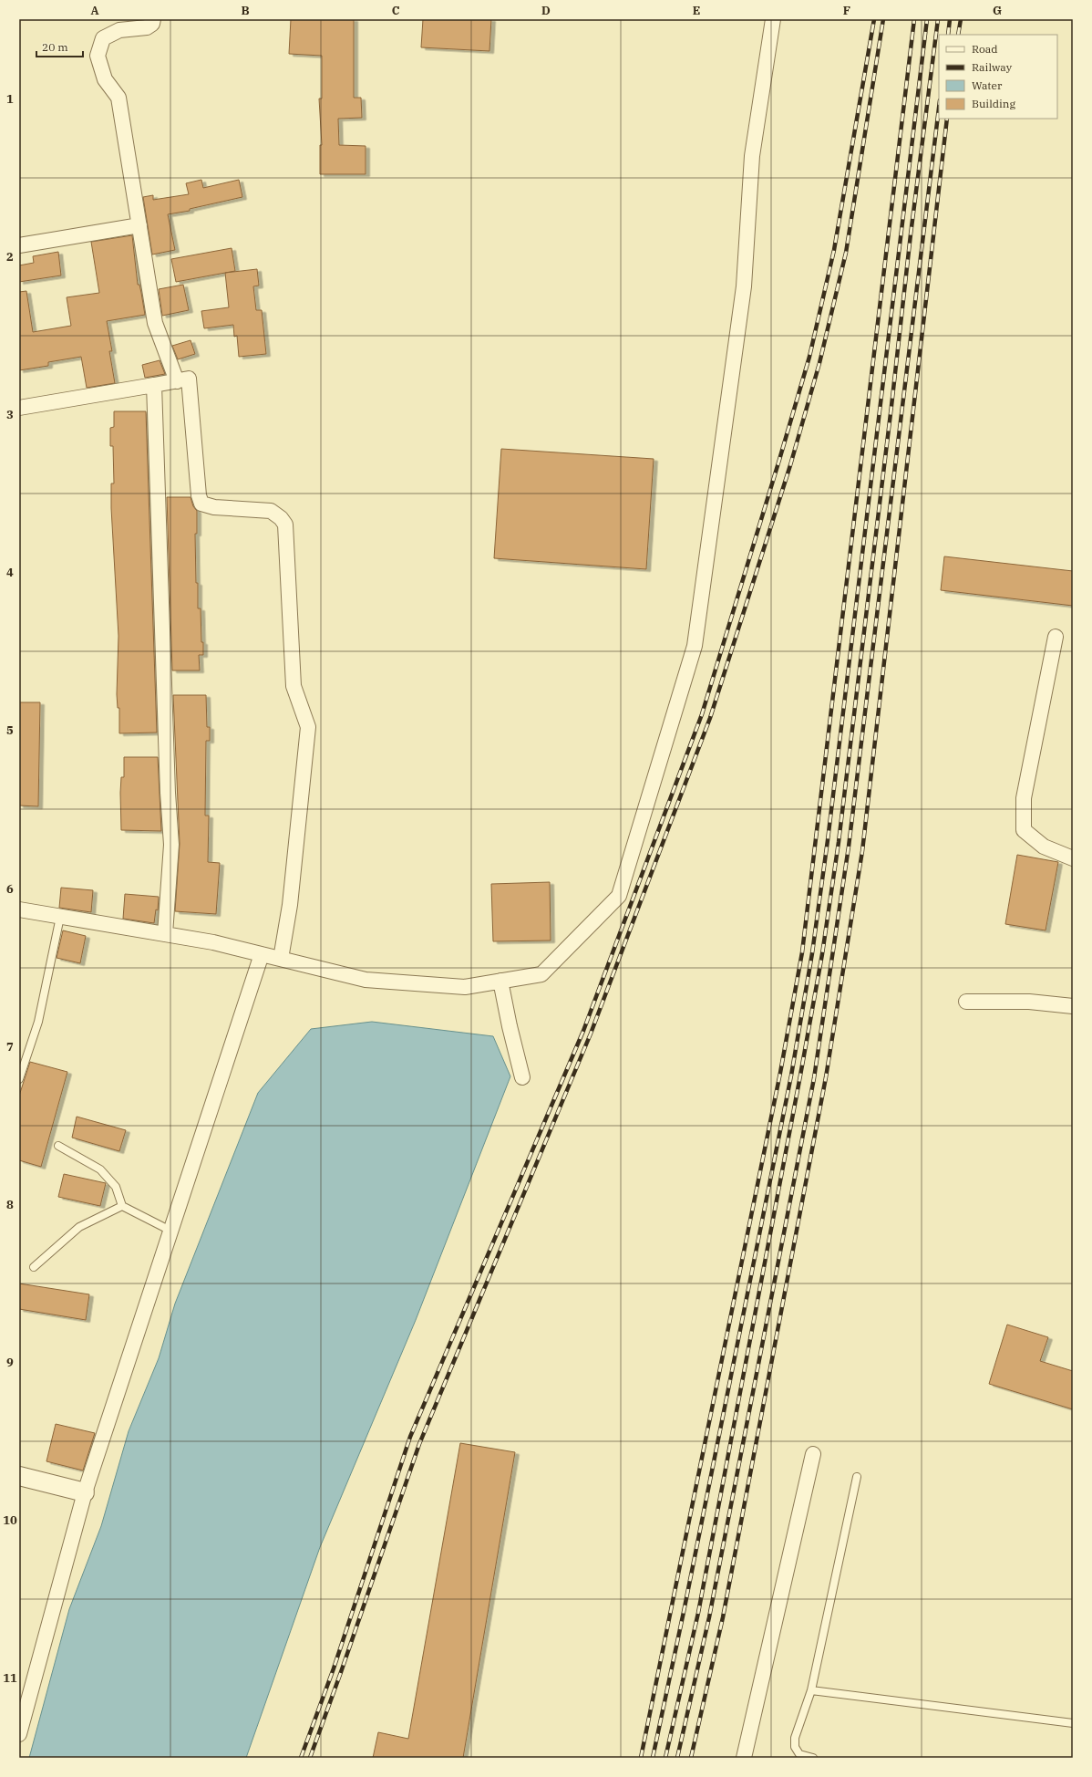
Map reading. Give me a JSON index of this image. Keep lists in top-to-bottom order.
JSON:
{
  "legend": [
    "Road",
    "Railway",
    "Water",
    "Building"
  ],
  "scale_bar": "20 m",
  "grid": {
    "columns": [
      "A",
      "B",
      "C",
      "D",
      "E",
      "F",
      "G"
    ],
    "rows": [
      "1",
      "2",
      "3",
      "4",
      "5",
      "6",
      "7",
      "8",
      "9",
      "10",
      "11"
    ]
  }
}
